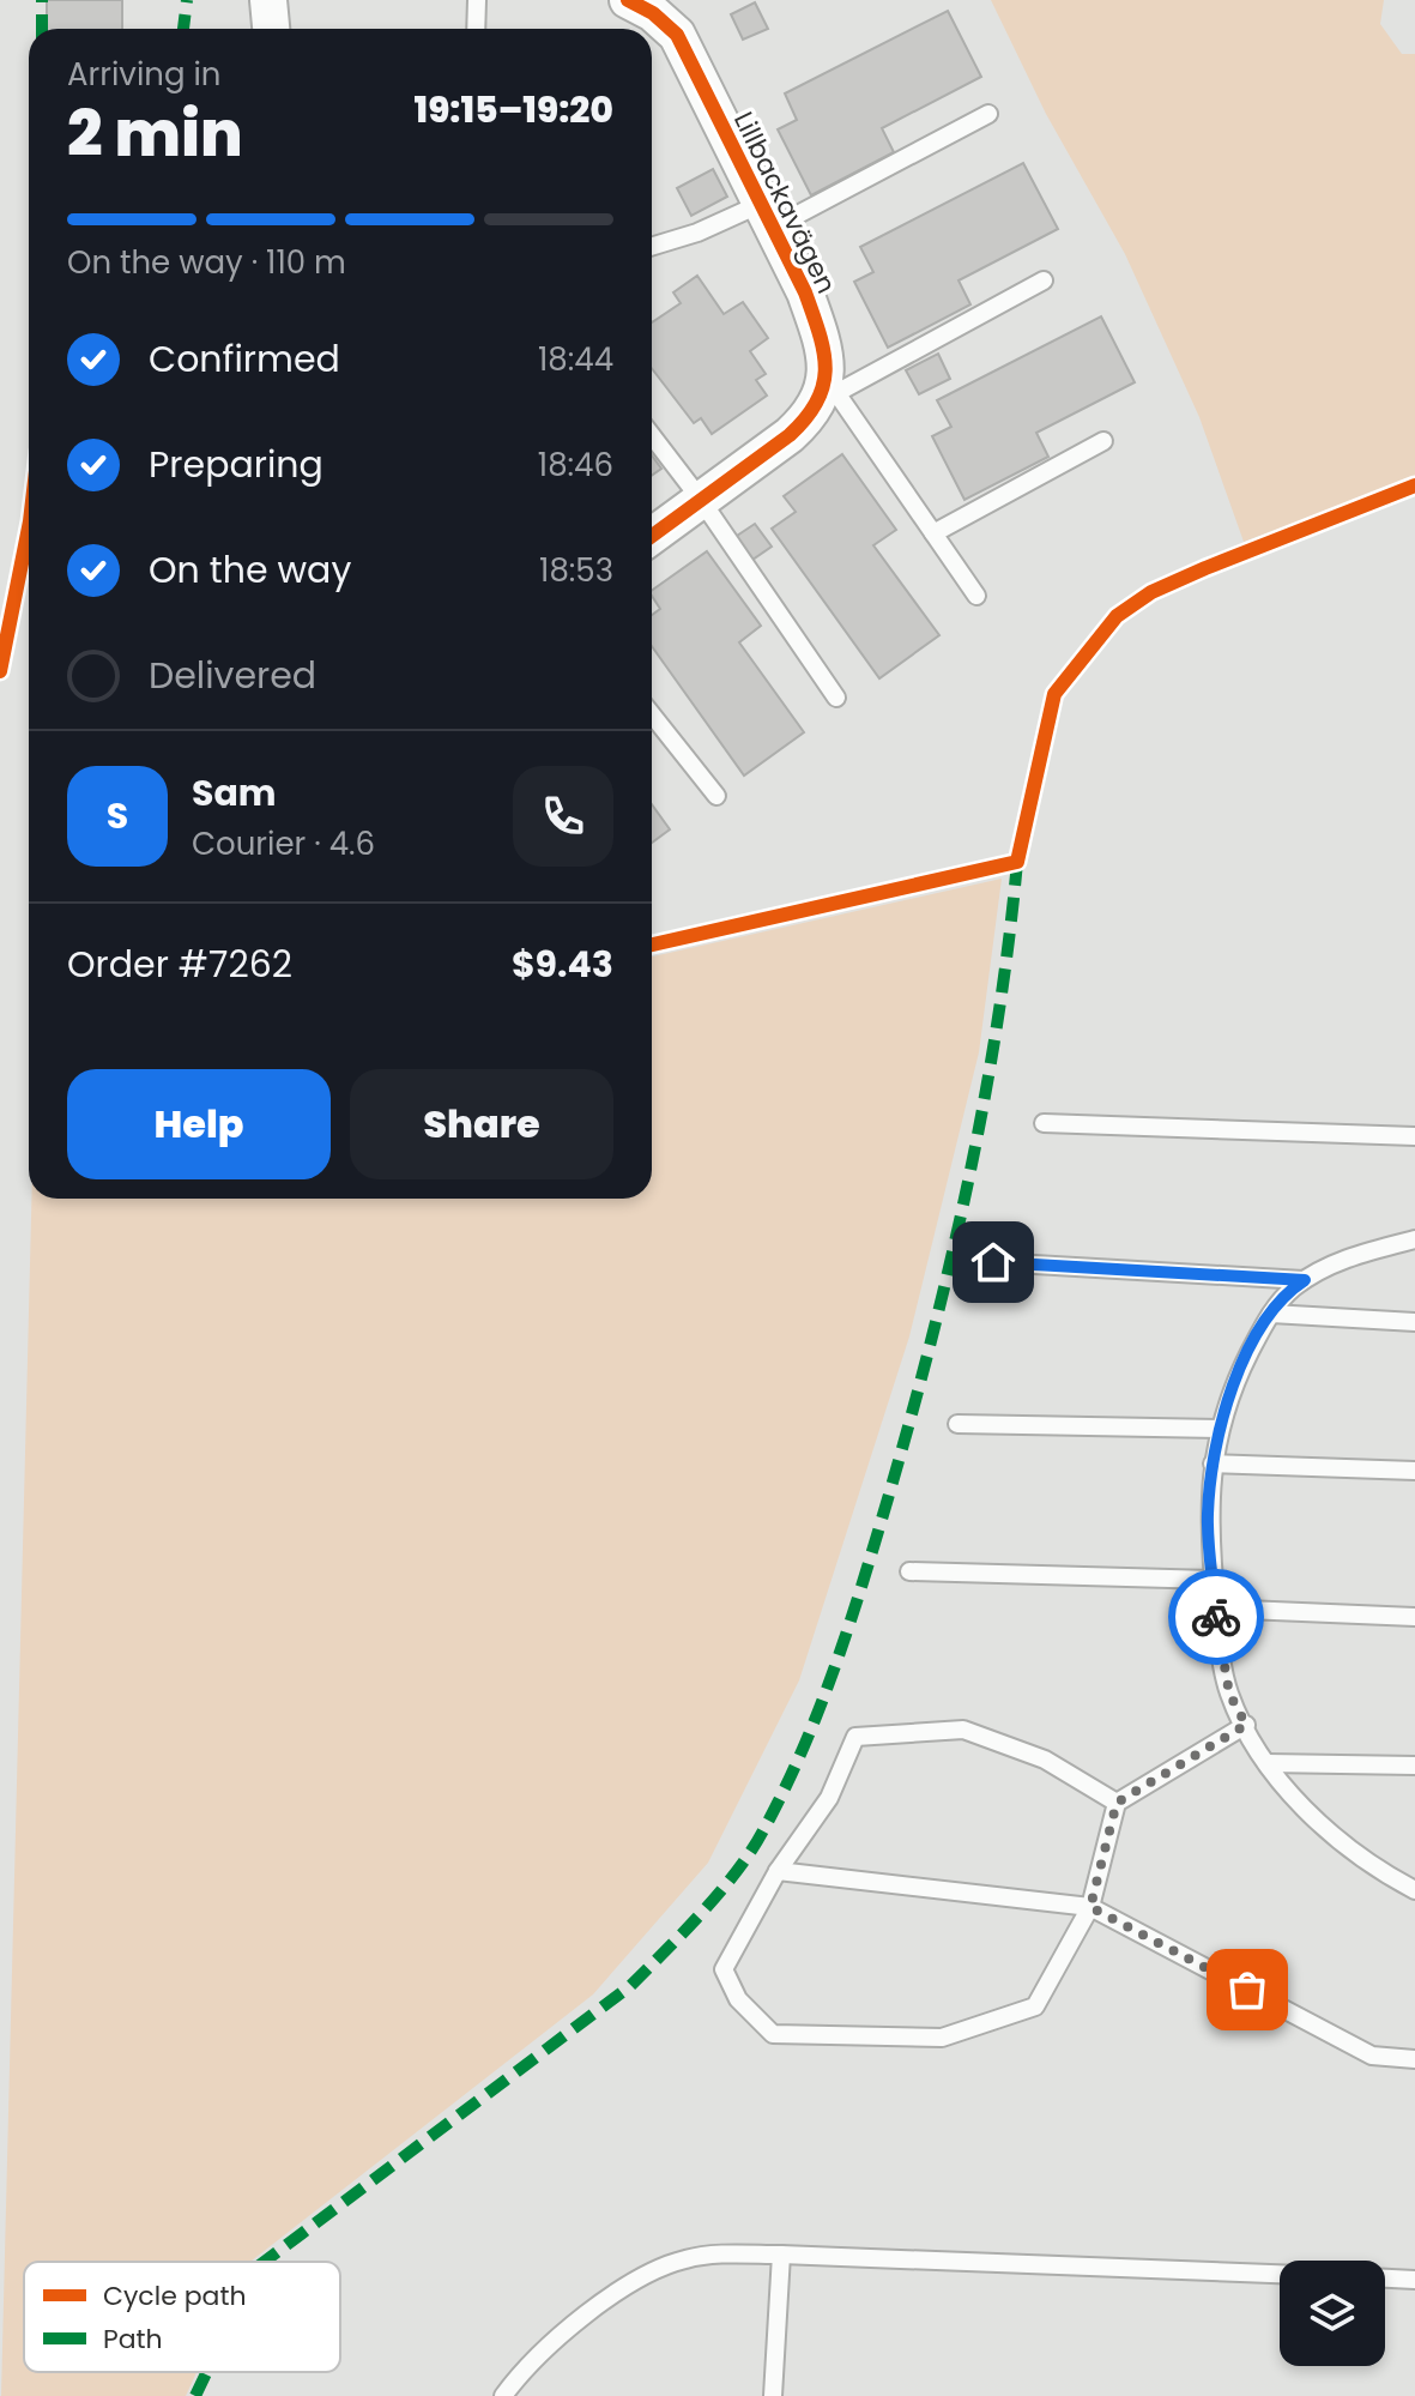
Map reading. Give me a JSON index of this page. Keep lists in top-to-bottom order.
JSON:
{
  "streets": {
    "street": ["Lillbackavägen"]
  },
  "legend": ["Cycle path", "Path"],
  "page": {
    "heading": ["2 min", "Arriving in", "19:15–19:20"],
    "panel": [
      "Sam",
      "Courier · 4.6",
      "Order #7262",
      "$9.43"
    ],
    "bar": "On the way · 110 m",
    "list": [
      ["Confirmed", "18:44"],
      ["Preparing", "18:46"],
      ["On the way", "18:53"],
      "Delivered"
    ],
    "round": "S",
    "buttons": ["Help", "Share"]
  }
}
